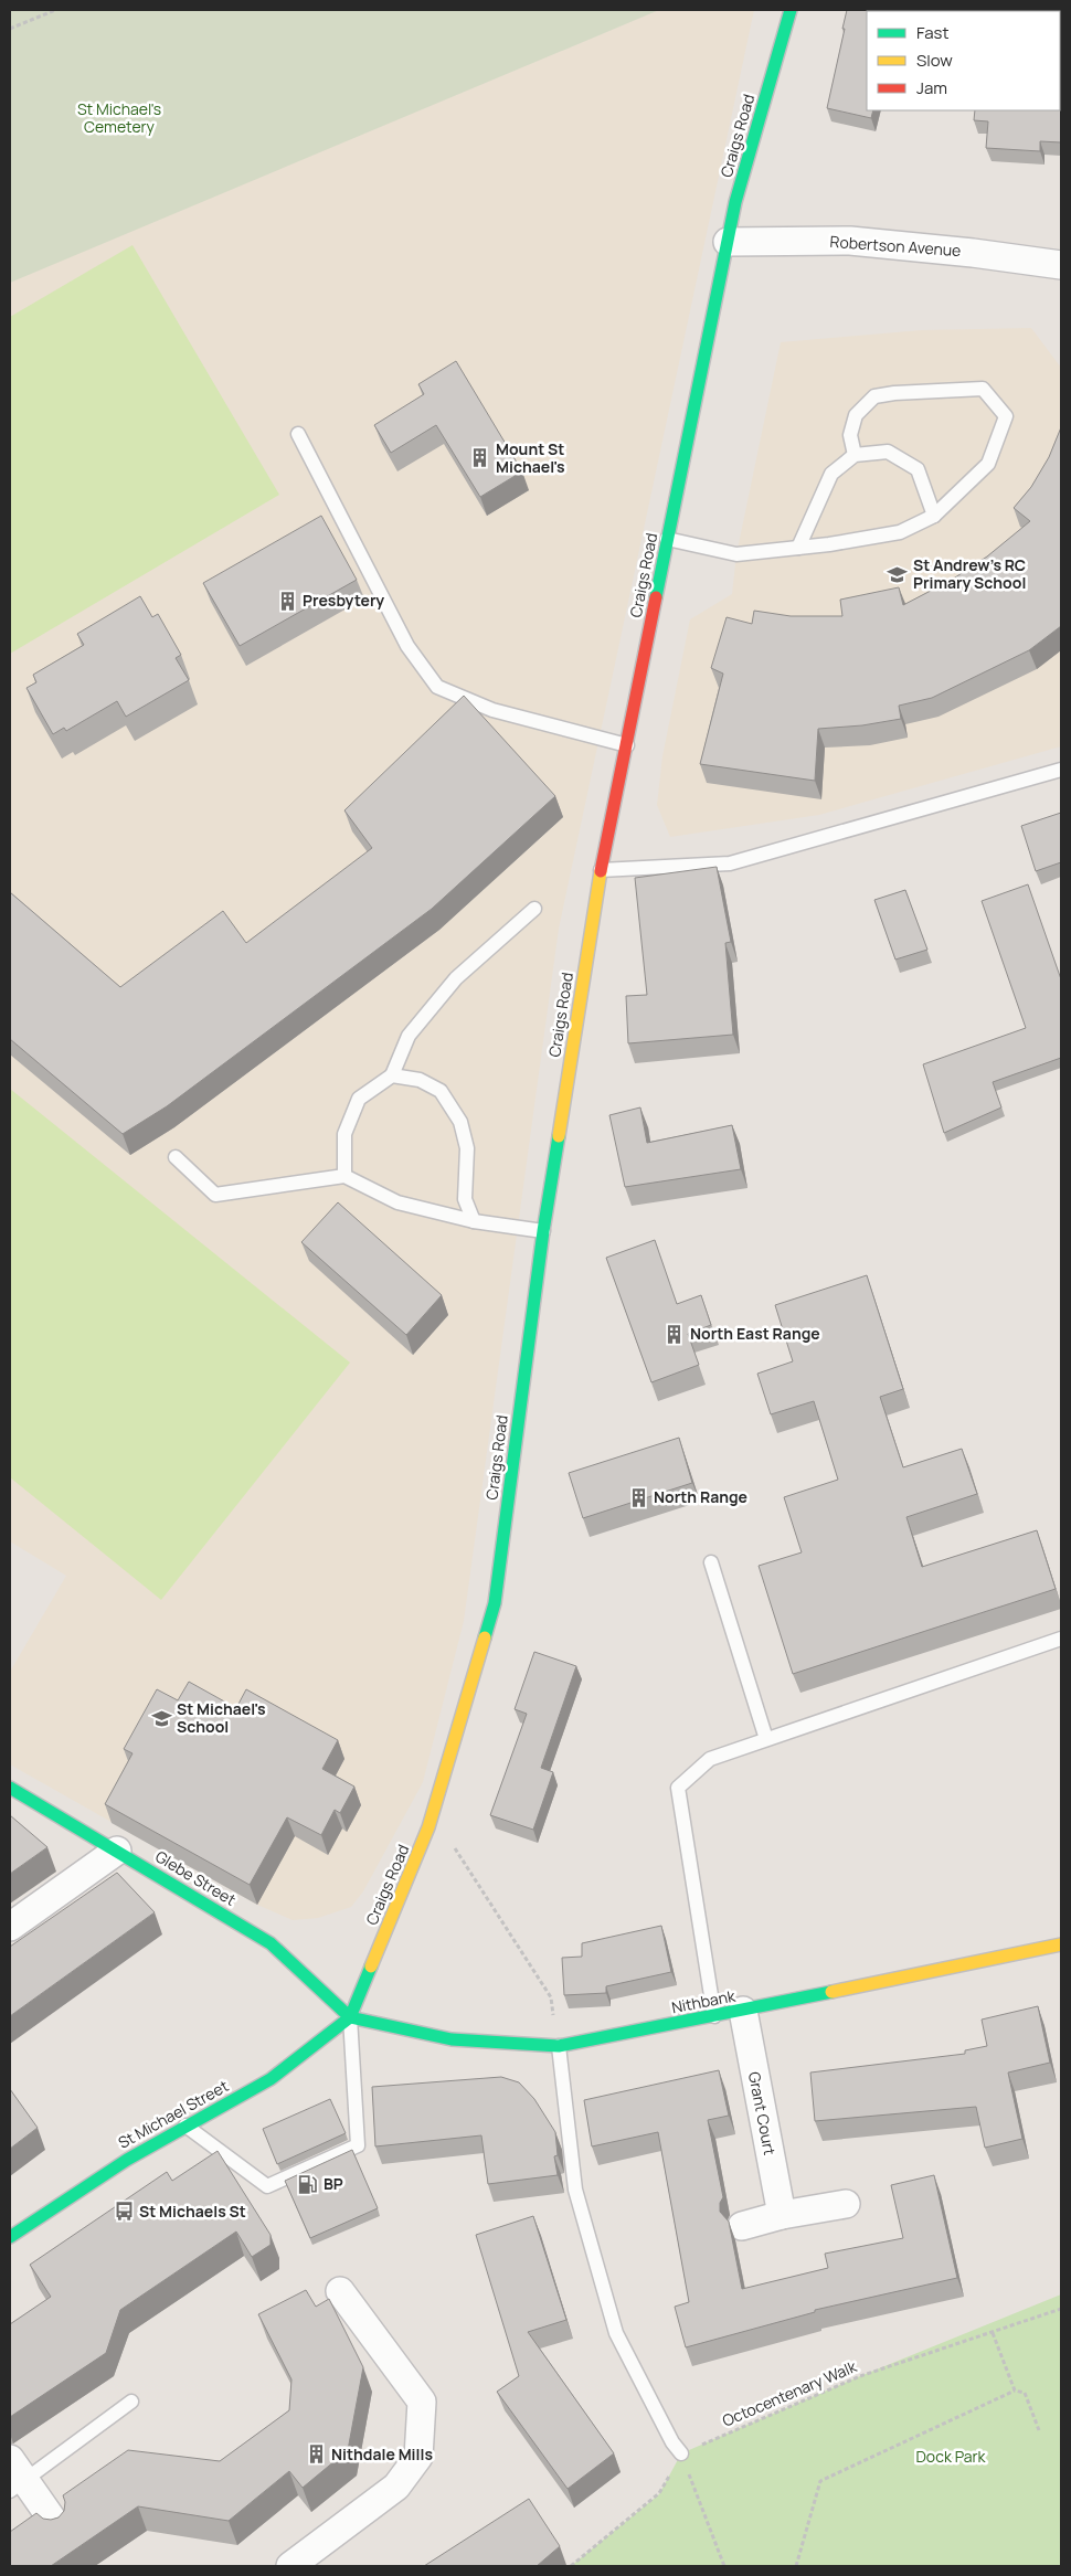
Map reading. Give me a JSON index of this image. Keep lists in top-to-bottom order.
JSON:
{
  "streets": {
    "street": [
      "Craigs Road",
      "Robertson Avenue",
      "Glebe Street",
      "Nithbank",
      "Grant Court",
      "St Michael Street"
    ],
    "path": ["Octocentenary Walk"]
  },
  "crossings": [
    ["Craigs Road", "Robertson Avenue"],
    ["Craigs Road", "Glebe Street"],
    ["Craigs Road", "Nithbank"],
    ["Craigs Road", "St Michael Street"],
    ["Glebe Street", "Nithbank"],
    ["Glebe Street", "St Michael Street"],
    ["Nithbank", "Grant Court"],
    ["Nithbank", "St Michael Street"]
  ],
  "parks": ["St Michael's Cemetery", "Dock Park"],
  "places": {
    "building": [
      "Mount St Michael's",
      "Presbytery",
      "North East Range",
      "North Range",
      "Nithdale Mills"
    ],
    "school or university": ["St Andrew's RC Primary School", "St Michael's School"],
    "fuel station": ["BP"],
    "bus stop": ["St Michaels St"]
  },
  "legend": ["Fast", "Slow", "Jam"]
}
